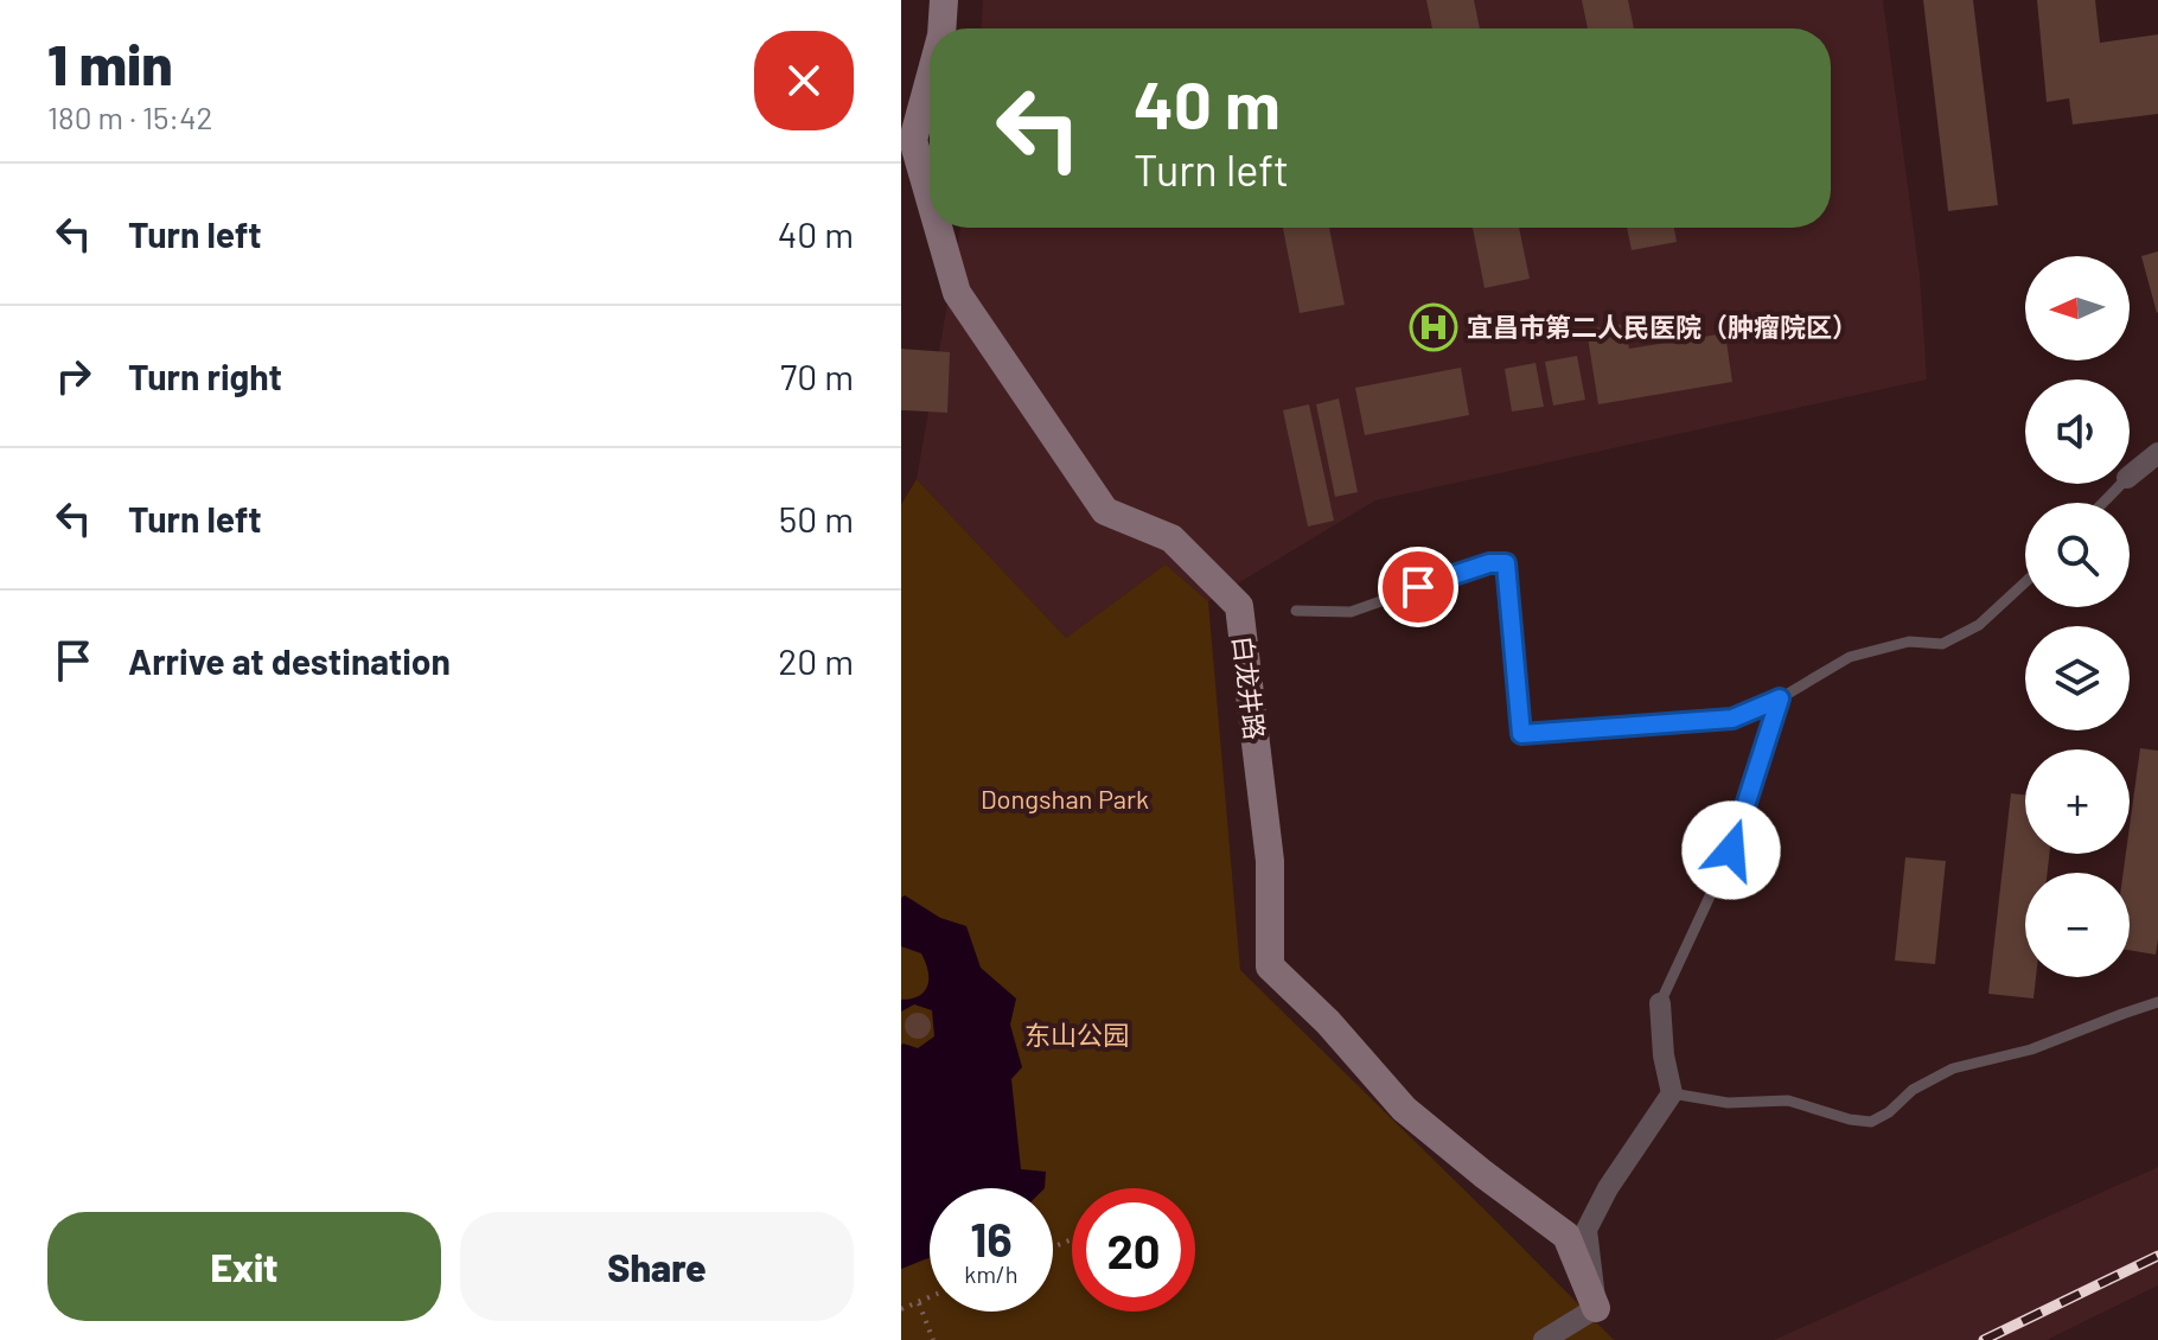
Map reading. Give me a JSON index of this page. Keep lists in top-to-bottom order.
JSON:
{
  "streets": {
    "street": ["白龙井路"]
  },
  "parks": ["Dongshan Park", "东山公园"],
  "places": {
    "hospital": ["宜昌市第二人民医院（肿瘤院区）"]
  },
  "north": "left",
  "page": {
    "heading": ["1 min", "180 m · 15:42"],
    "turn": ["40 m", "Turn left"],
    "list": [
      {
        "name": "Turn left",
        "value": "40 m"
      },
      {
        "name": "Turn right",
        "value": "70 m"
      },
      {
        "name": "Turn left",
        "value": "50 m"
      },
      {
        "name": "Arrive at destination",
        "value": "20 m"
      }
    ],
    "map_buttons": ["+", "−"],
    "speed": "16 km/h",
    "limit": "20",
    "buttons": ["Exit", "Share"]
  }
}
